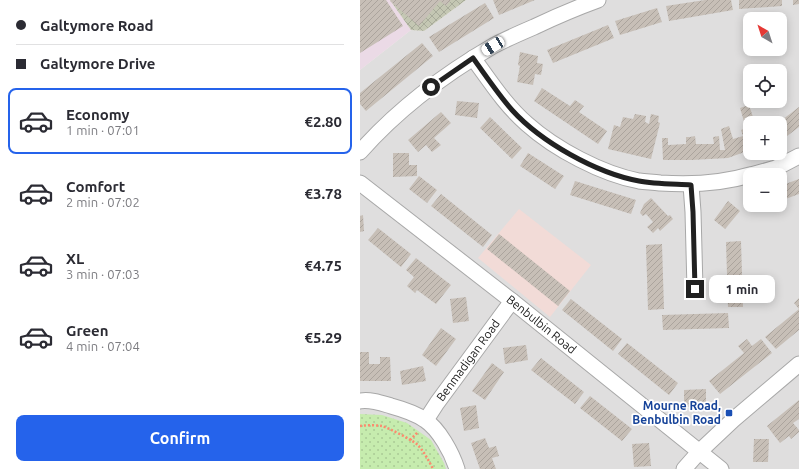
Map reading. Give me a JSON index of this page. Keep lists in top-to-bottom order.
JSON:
{
  "streets": {
    "street": ["Benbulbin Road", "Benmadigan Road"]
  },
  "crossings": [
    ["Benbulbin Road", "Benmadigan Road"]
  ],
  "places": {
    "transit": ["Mourne Road, Benbulbin Road"]
  },
  "north": "top left",
  "page": {
    "banner": ["Galtymore Road", "Galtymore Drive"],
    "map_buttons": ["+", "−"],
    "list": [
      {
        "name": "Economy",
        "note": "1 min · 07:01",
        "value": "€2.80"
      },
      {
        "name": "Comfort",
        "note": "2 min · 07:02",
        "value": "€3.78"
      },
      {
        "name": "XL",
        "note": "3 min · 07:03",
        "value": "€4.75"
      },
      {
        "name": "Green",
        "note": "4 min · 07:04",
        "value": "€5.29"
      }
    ],
    "bubble": "1 min",
    "buttons": "Confirm"
  }
}
